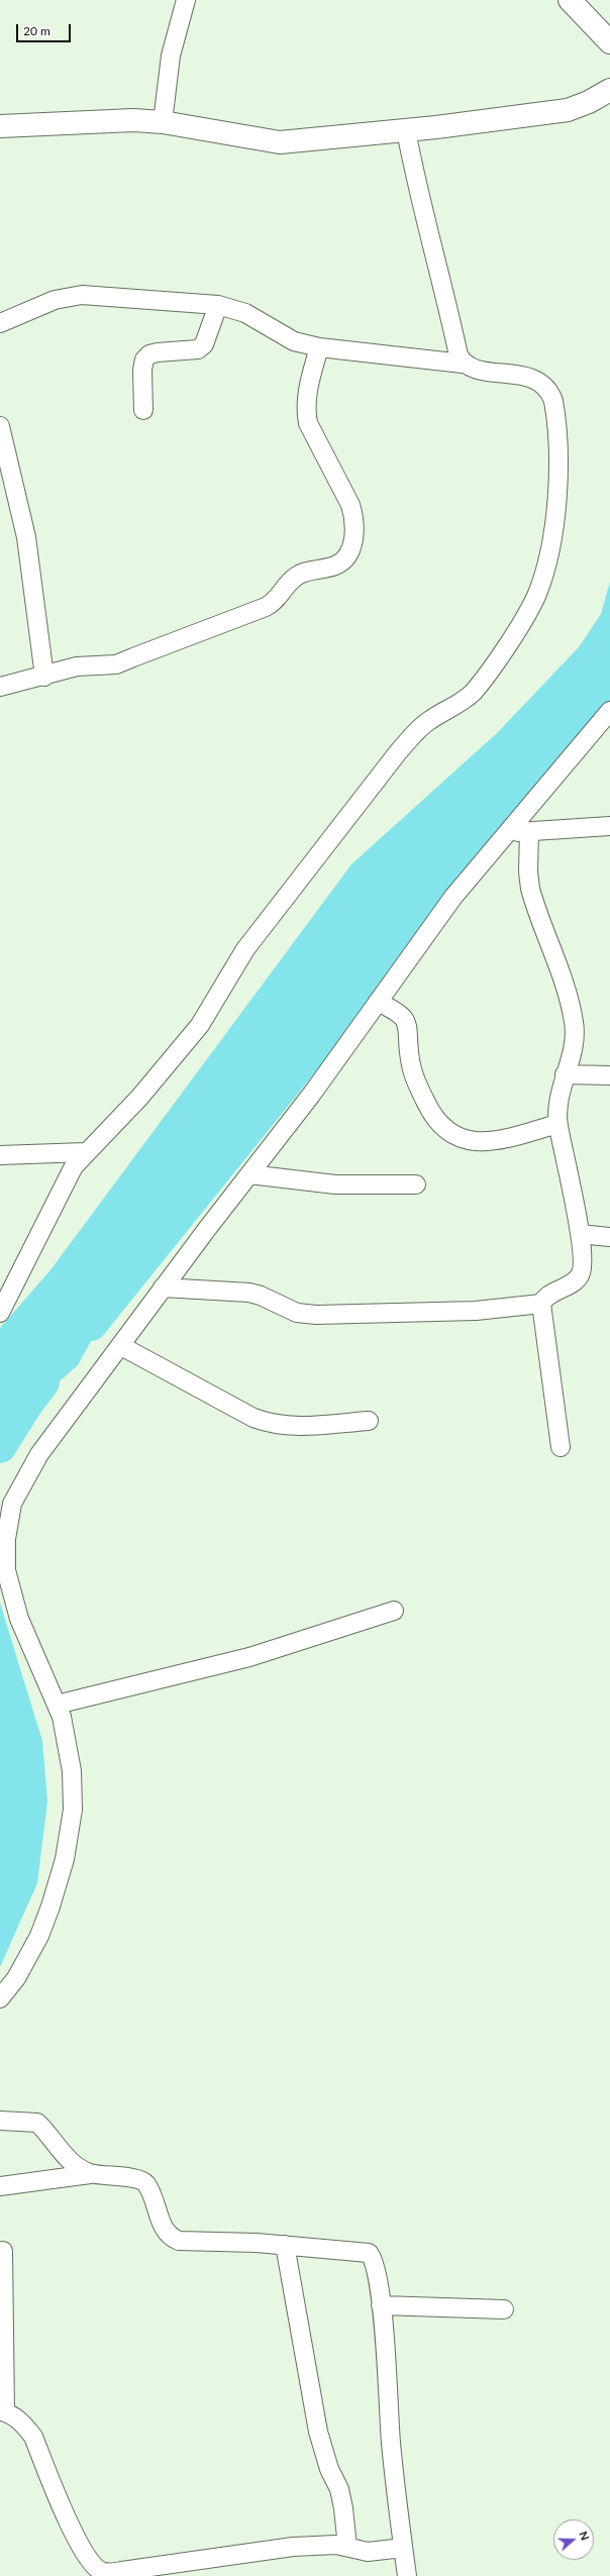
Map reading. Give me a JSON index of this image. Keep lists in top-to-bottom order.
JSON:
{
  "scale_bar": "20 m",
  "north": "right"
}
